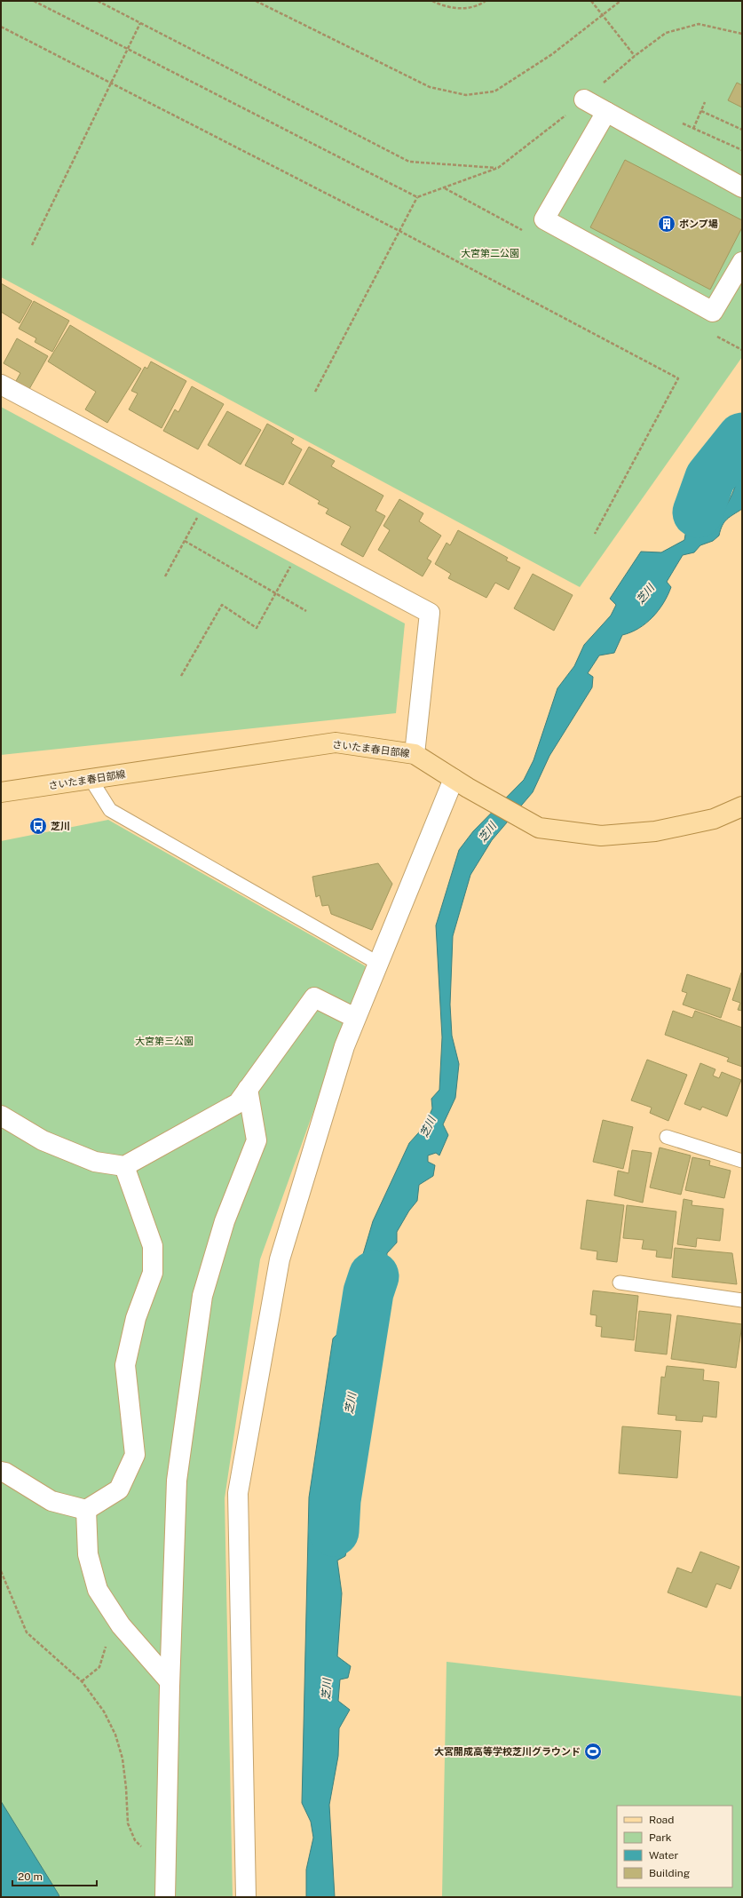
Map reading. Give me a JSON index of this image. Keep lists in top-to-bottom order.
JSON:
{
  "streets": {
    "main road": ["さいたま春日部線"]
  },
  "water": ["芝川"],
  "parks": ["大宮第二公園", "大宮第三公園"],
  "places": {
    "building": ["ポンプ場"],
    "bus stop": ["芝川"],
    "sports": ["大宮開成高等学校芝川グラウンド"]
  },
  "legend": [
    "Road",
    "Park",
    "Water",
    "Building"
  ],
  "scale_bar": "20 m"
}
